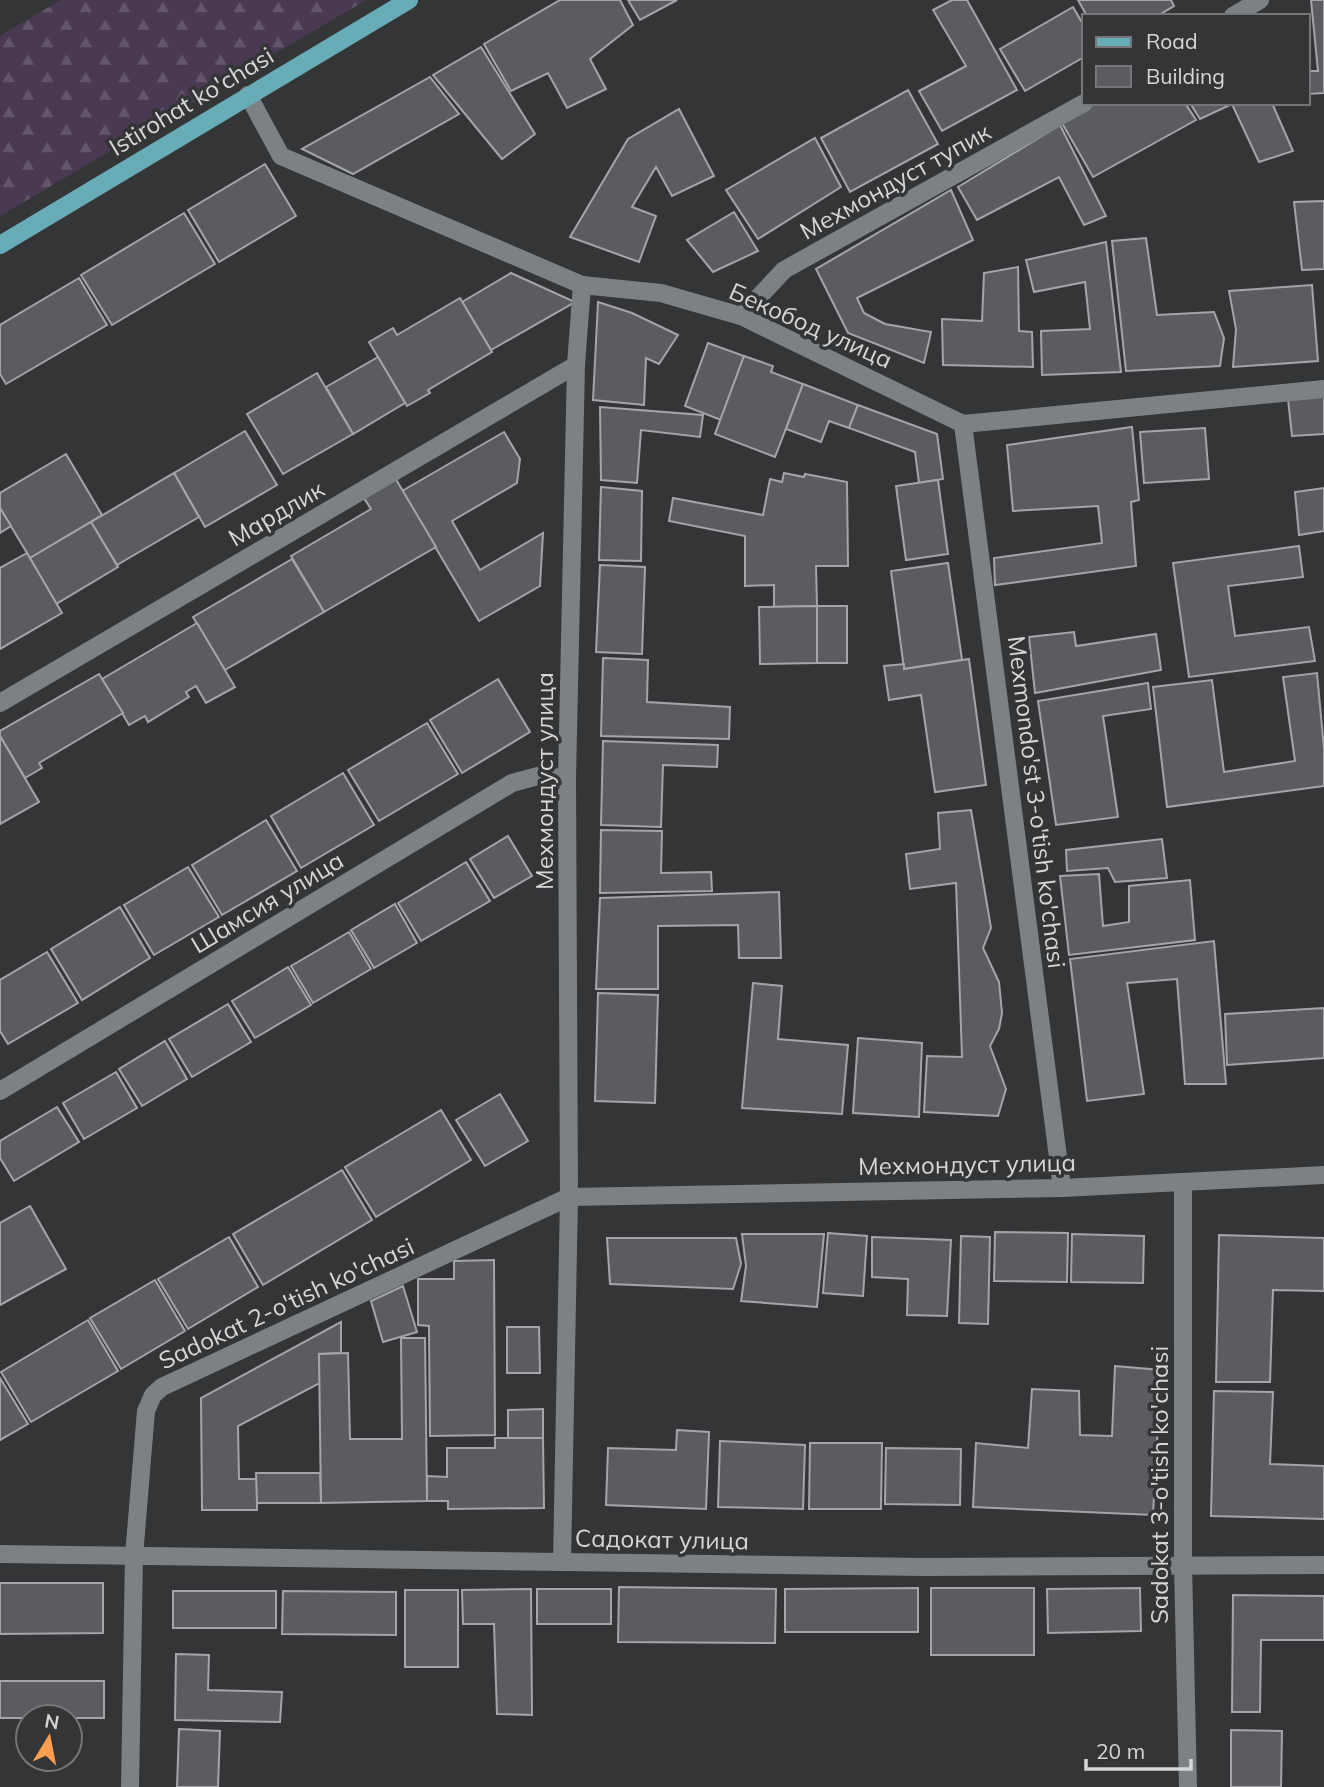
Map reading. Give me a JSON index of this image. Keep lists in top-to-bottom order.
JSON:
{
  "streets": {
    "main road": ["Istirohat ko'chasi"],
    "street": [
      "Мехмондуст тупик",
      "Бекобод улица",
      "Мардлик",
      "Мехмондуст улица",
      "Mexmondo'st 3-o'tish ko'chasi",
      "Шамсия улица",
      "Sadokat 2-o'tish ko'chasi",
      "Sadokat 3-o'tish ko'chasi",
      "Садокат улица"
    ]
  },
  "crossings": [
    ["Istirohat ko'chasi", "Бекобод улица"],
    ["Мехмондуст тупик", "Бекобод улица"],
    ["Бекобод улица", "Мехмондуст улица"],
    ["Бекобод улица", "Mexmondo'st 3-o'tish ko'chasi"],
    ["Мардлик", "Мехмондуст улица"],
    ["Мехмондуст улица", "Mexmondo'st 3-o'tish ko'chasi"],
    ["Мехмондуст улица", "Шамсия улица"],
    ["Мехмондуст улица", "Sadokat 2-o'tish ko'chasi"],
    ["Мехмондуст улица", "Sadokat 3-o'tish ko'chasi"],
    ["Мехмондуст улица", "Садокат улица"],
    ["Sadokat 2-o'tish ko'chasi", "Садокат улица"],
    ["Sadokat 3-o'tish ko'chasi", "Садокат улица"]
  ],
  "legend": ["Road", "Building"],
  "scale_bar": "20 m",
  "north": "top"
}
